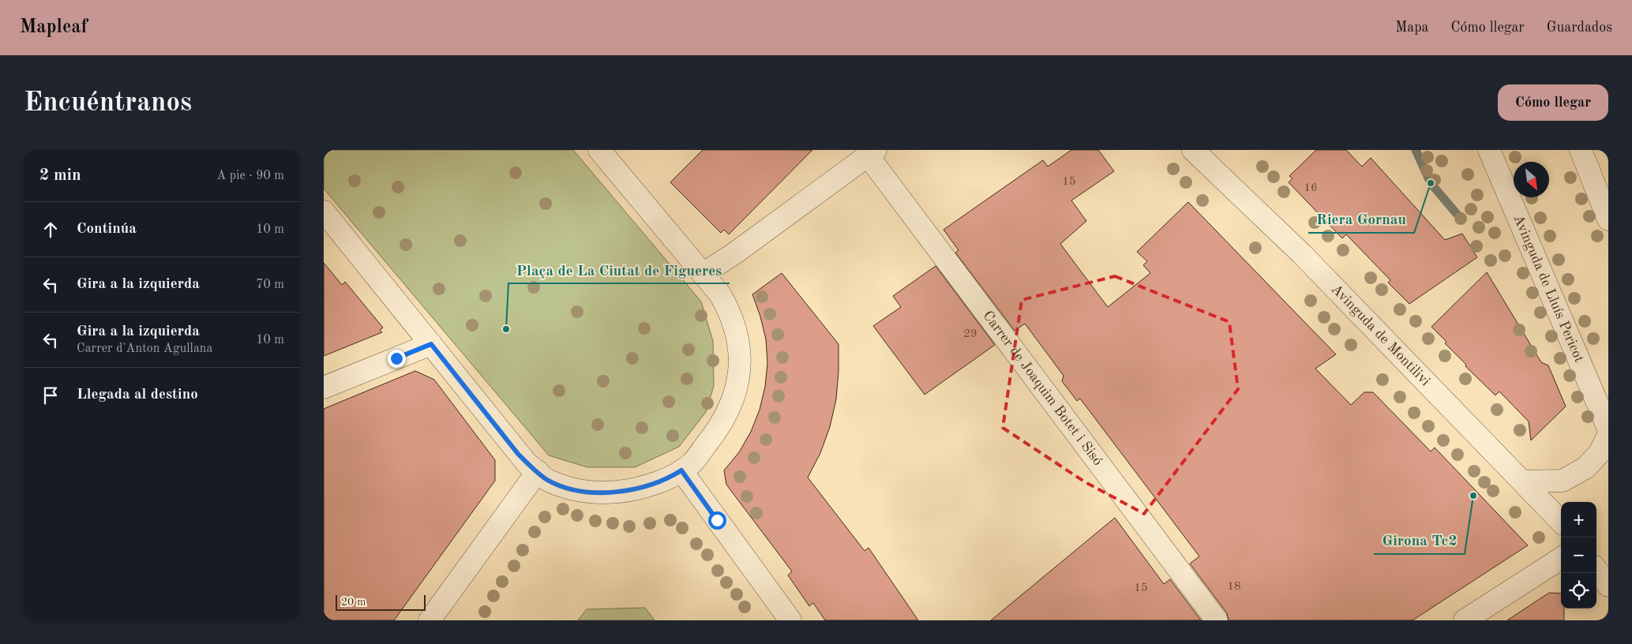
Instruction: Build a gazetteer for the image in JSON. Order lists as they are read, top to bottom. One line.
{"streets":{"street":["Avinguda de Lluís Pericot","Avinguda de Montilivi","Carrer de Joaquim Botet i Sisó"]},"places":["Riera Gornau","Plaça de La Ciutat de Figueres","Girona Tc2"],"house_numbers":["15","16","29","18","15"],"scale_bar":"20 m","north":"bottom right","page":{"header":"Mapleaf","nav":["Mapa","Cómo llegar","Guardados"],"buttons":"Cómo llegar","title":"Encuéntranos","heading":["2 min","A pie · 90 m"],"list":[["Continúa","10 m"],["Gira a la izquierda","70 m"],["Gira a la izquierda","Carrer d'Anton Agullana","10 m"],"Llegada al destino"],"map_buttons":["+","−"],"scale":"20 m"}}
